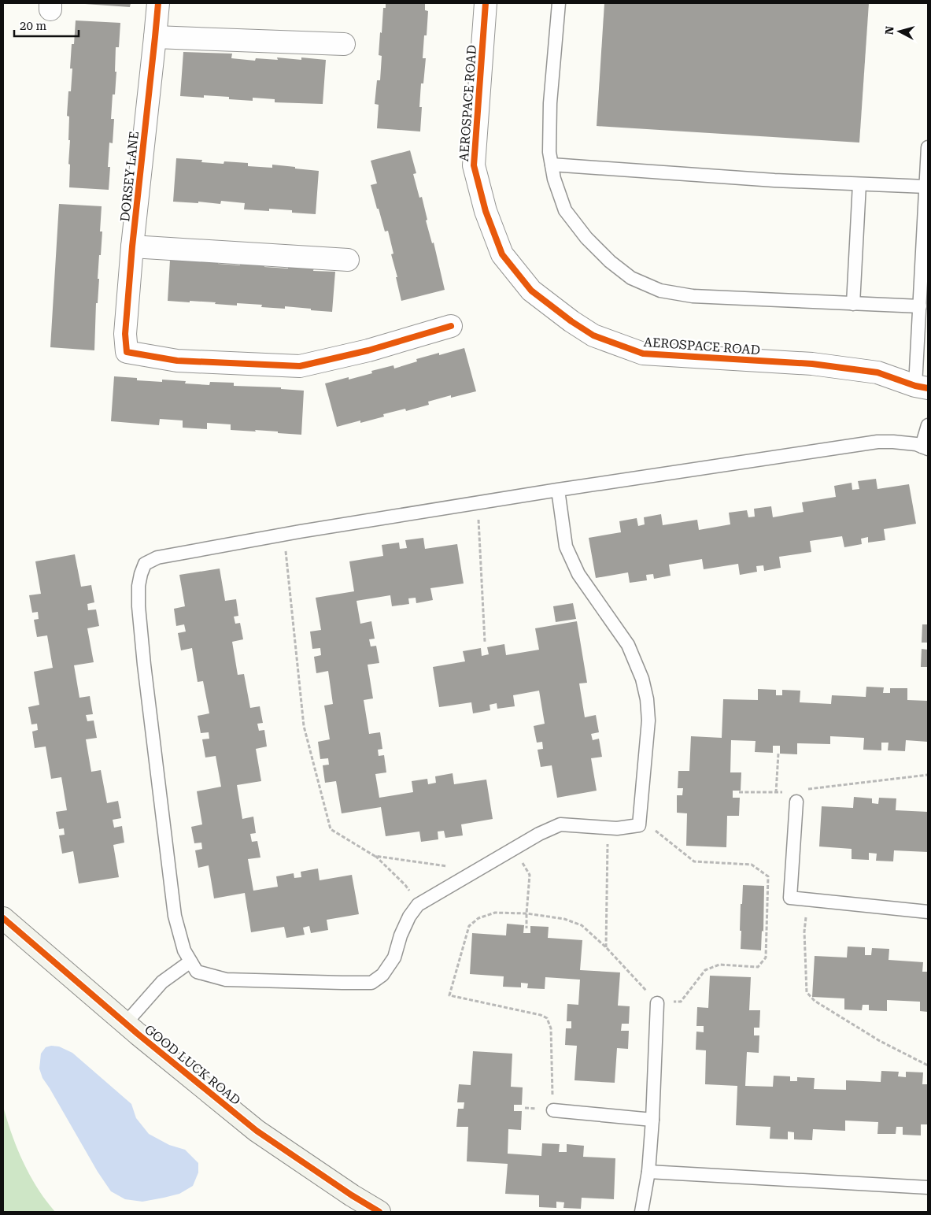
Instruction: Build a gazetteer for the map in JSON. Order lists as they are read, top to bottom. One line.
{"streets":{"main road":["GOOD LUCK ROAD"],"street":["AEROSPACE ROAD","DORSEY LANE"]},"scale_bar":"20 m","north":"left"}
